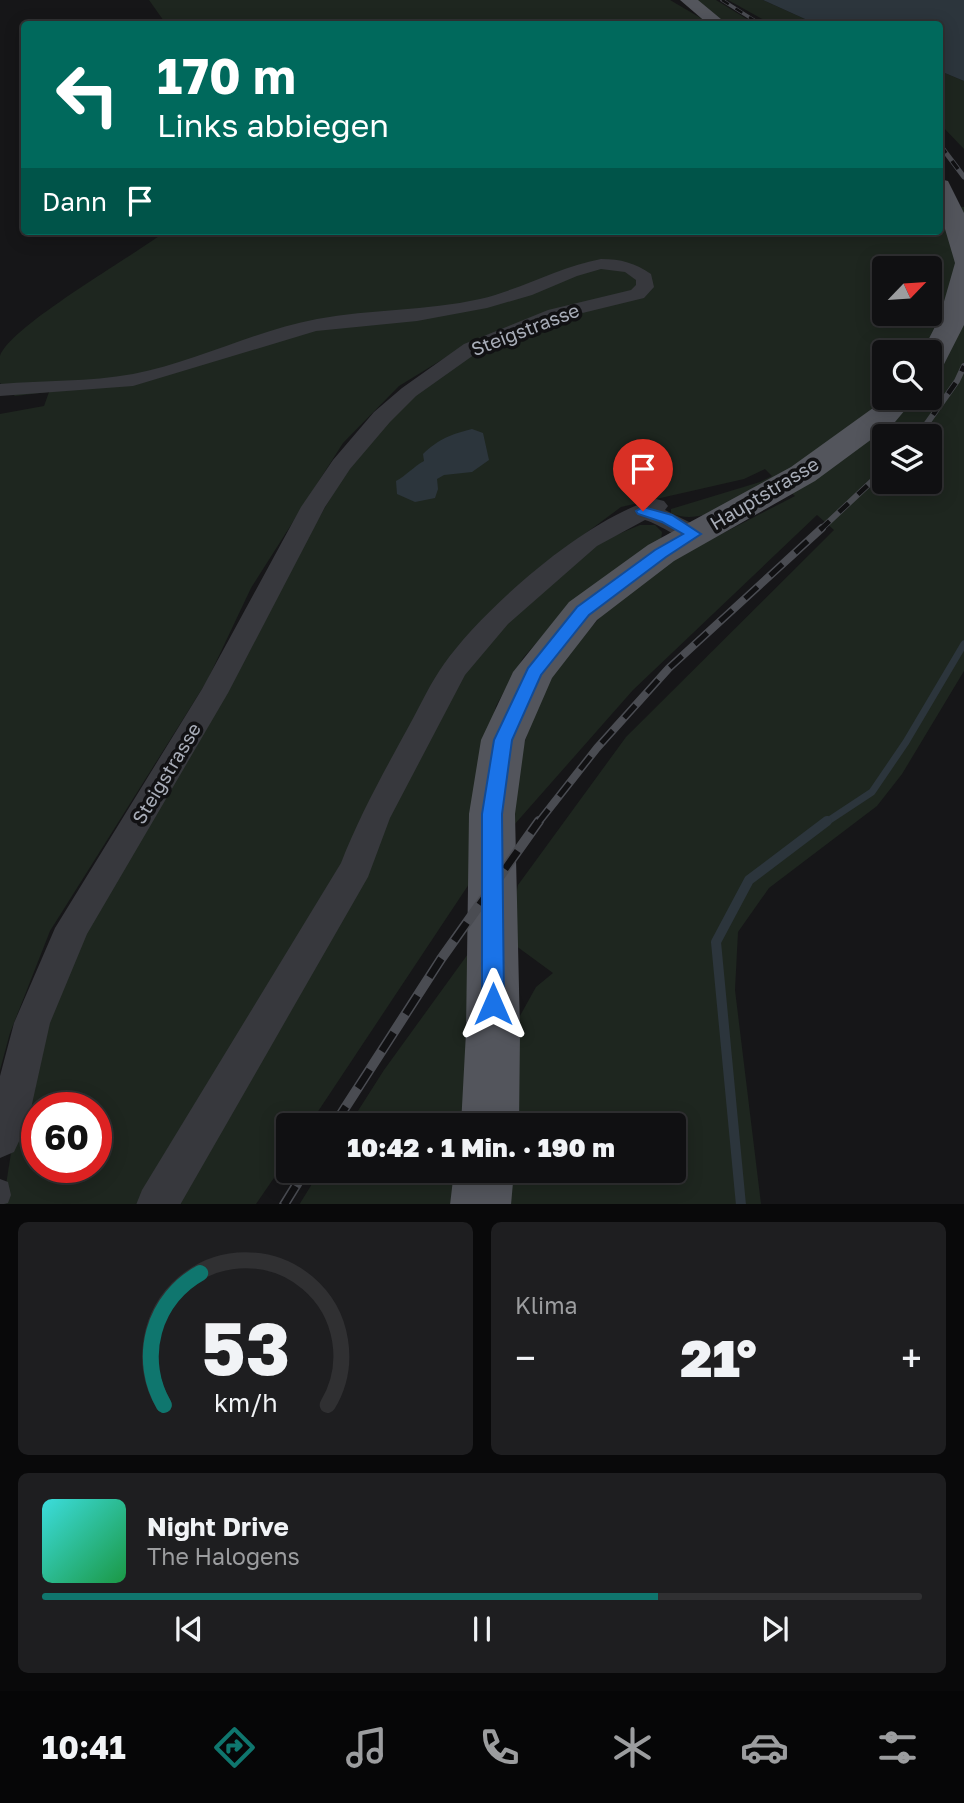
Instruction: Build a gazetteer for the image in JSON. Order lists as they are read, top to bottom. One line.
{"streets":{"main road":["Hauptstrasse"],"street":["Steigstrasse"]},"north":"top right","page":{"turn":["170 m","Links abbiegen"],"then":"Dann","limit":"60","trip":"10:42 · 1 Min. · 190 m","tile":"Klima","heat":["−","21°","+"],"song":["Night Drive","The Halogens"],"tabs":"10:41","gauge":["53","km/h"]}}
